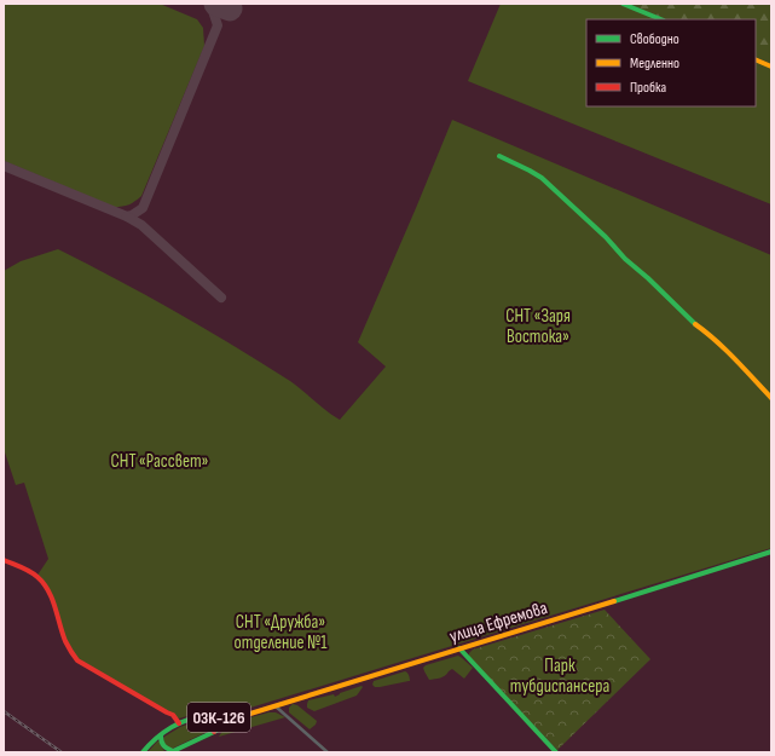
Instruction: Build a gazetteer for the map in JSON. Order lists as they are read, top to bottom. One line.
{"streets":{"street":["улица Ефремова","03К-126"]},"crossings":[["улица Ефремова","03К-126"]],"parks":["СНТ «Заря Востока»","СНТ «Рассвет»","СНТ «Дружба» отделение №1","Парк тубдиспансера"],"legend":["Свободно","Медленно","Пробка"]}
